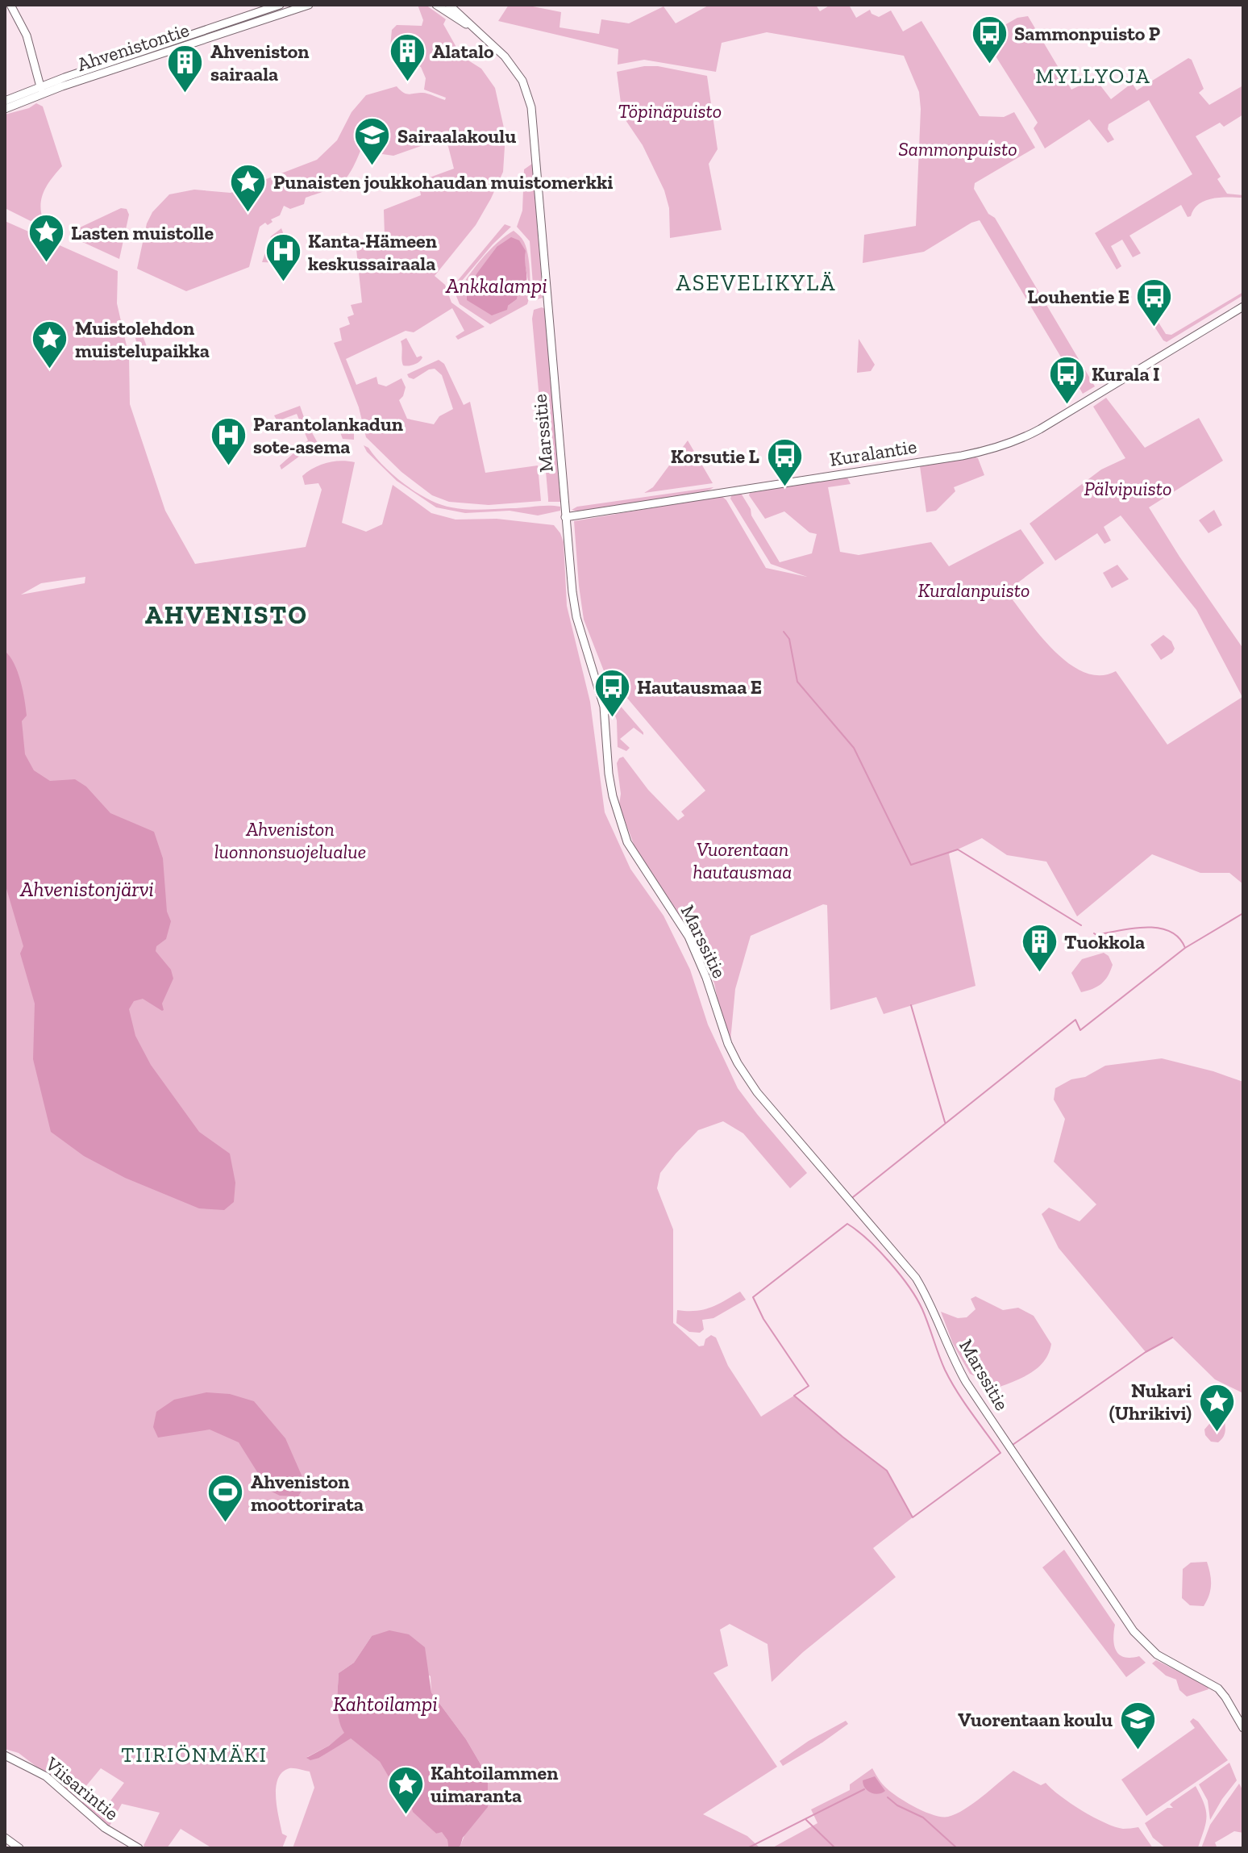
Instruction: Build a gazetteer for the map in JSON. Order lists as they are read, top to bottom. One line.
{"streets":{"main road":["Ahvenistontie","Marssitie","Kuralantie","Viisarintie"]},"crossings":[["Marssitie","Kuralantie"]],"districts":["MYLLYOJA","ASEVELIKYLÄ","AHVENISTO","TIIRIÖNMÄKI"],"water":["Ankkalampi","Ahvenistonjärvi","Kahtoilampi"],"parks":["Töpinäpuisto","Sammonpuisto","Pälvipuisto","Kuralanpuisto","Ahveniston luonnonsuojelualue","Vuorentaan hautausmaa"],"places":{"bus stop":["Sammonpuisto P","Louhentie E","Kurala I","Korsutie L","Hautausmaa E"],"building":["Alatalo","Ahveniston sairaala","Tuokkola"],"school or university":["Sairaalakoulu","Vuorentaan koulu"],"place":["Punaisten joukkohaudan muistomerkki","Lasten muistolle","Muistolehdon muistelupaikka","Nukari (Uhrikivi)","Kahtoilammen uimaranta"],"hospital":["Kanta-Hämeen keskussairaala","Parantolankadun sote-asema"],"sports":["Ahveniston moottorirata"]}}
